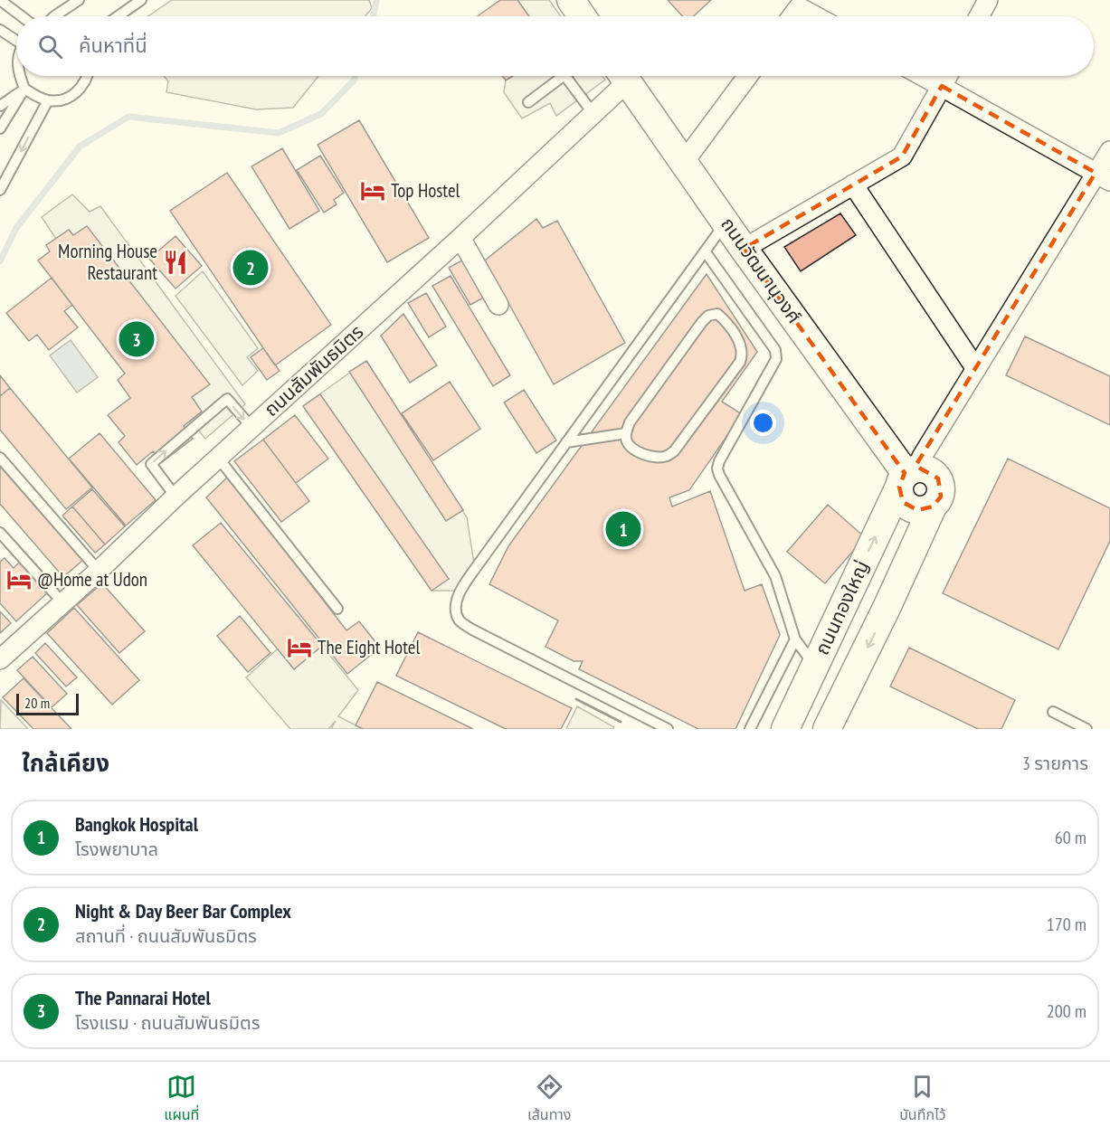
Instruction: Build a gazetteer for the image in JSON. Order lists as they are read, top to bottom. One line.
{"streets":{"street":["ถนนวัฒนานุวงศ์","ถนนสัมพันธมิตร","ถนนทองใหญ่"]},"crossings":[["ถนนวัฒนานุวงศ์","ถนนทองใหญ่"]],"places":{"hotel":["Top Hostel","@Home at Udon","The Eight Hotel"],"restaurant":["Morning House Restaurant"]},"scale_bar":"20 m","page":{"search":"ค้นหาที่นี่","pins":["2","3","1"],"scale":"20 m","heading":["ใกล้เคียง","3 รายการ"],"list":[{"mark":"1","name":"Bangkok Hospital","note":"โรงพยาบาล","value":"60 m"},{"mark":"2","name":"Night & Day Beer Bar Complex","note":"สถานที่ · ถนนสัมพันธมิตร","value":"170 m"},{"mark":"3","name":"The Pannarai Hotel","note":"โรงแรม · ถนนสัมพันธมิตร","value":"200 m"}],"nav":["แผนที่","เส้นทาง","บันทึกไว้"]}}
